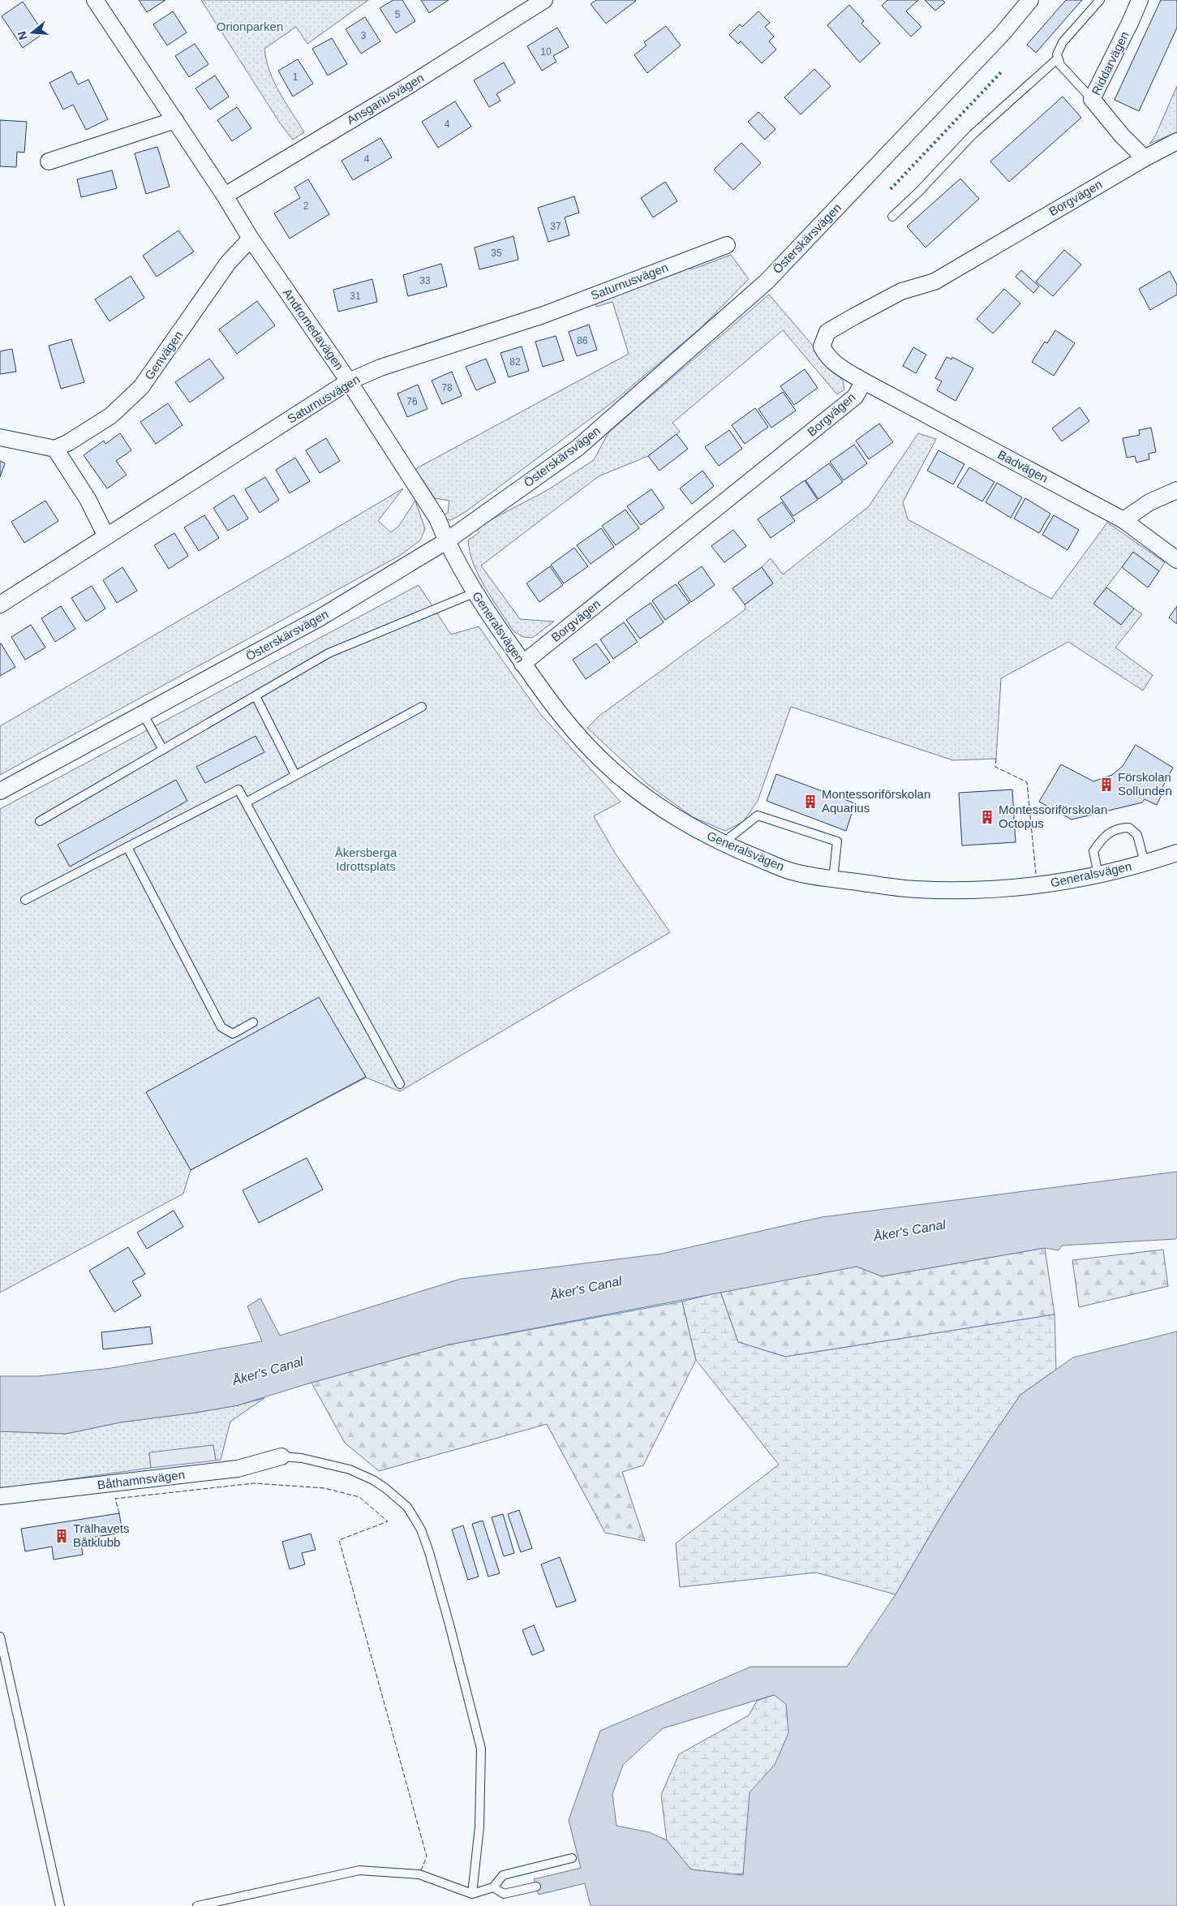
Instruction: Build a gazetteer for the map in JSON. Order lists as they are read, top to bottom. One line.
{"streets":{"street":["Riddarvägen","Ansgariusvägen","Borgvägen","Österskärsvägen","Saturnusvägen","Andromedavägen","Genvägen","Badvägen","Generalsvägen","Båthamnsvägen"]},"crossings":[["Riddarvägen","Borgvägen"],["Ansgariusvägen","Andromedavägen"],["Borgvägen","Badvägen"],["Borgvägen","Generalsvägen"],["Österskärsvägen","Andromedavägen"],["Österskärsvägen","Generalsvägen"],["Saturnusvägen","Andromedavägen"],["Andromedavägen","Genvägen"],["Andromedavägen","Generalsvägen"]],"water":["Åker's Canal"],"parks":["Orionparken","Åkersberga Idrottsplats"],"places":{"building":["Förskolan Sollunden","Montessoriförskolan Aquarius","Montessoriförskolan Octopus","Trälhavets Båtklubb"]},"house_numbers":["5","3","10","1","4","4","2","37","35","33","31","86","82","78","76"],"north":"left"}
